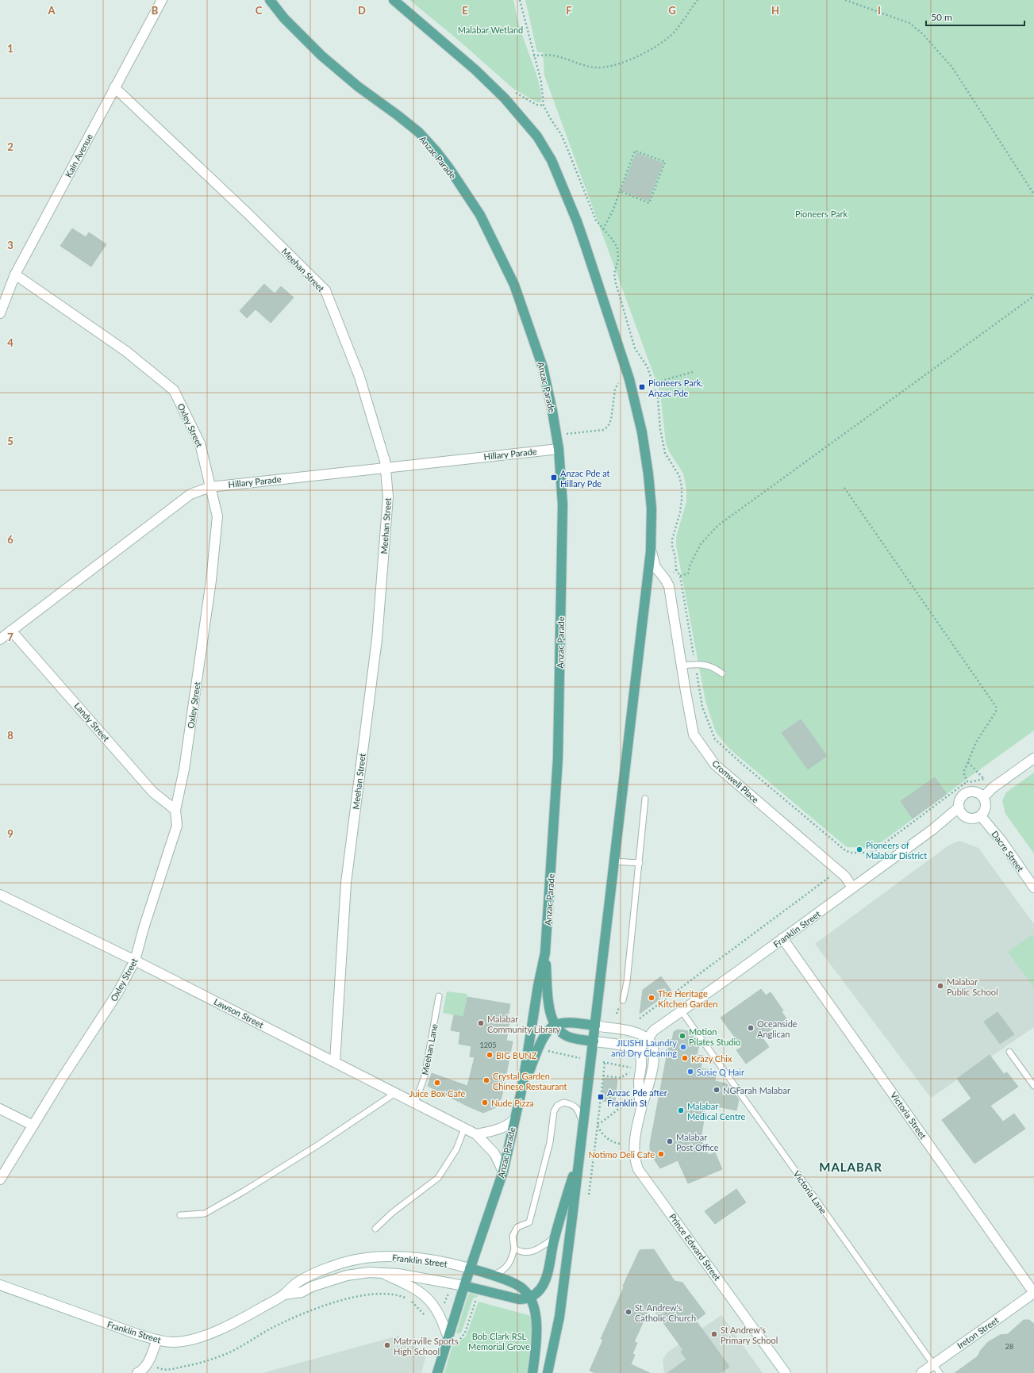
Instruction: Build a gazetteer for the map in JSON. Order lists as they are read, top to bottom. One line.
{"streets":{"main road":["Anzac Parade"],"street":["Kain Avenue","Meehan Street","Oxley Street","Hillary Parade","Landy Street","Cromwell Place","Dacre Street","Franklin Street","Lawson Street","Victoria Street","Prince Edward Street","Ireton Street"],"lane":["Meehan Lane","Victoria Lane"]},"crossings":[["Kain Avenue","Meehan Street"],["Kain Avenue","Oxley Street"],["Anzac Parade","Hillary Parade"],["Anzac Parade","Franklin Street"],["Anzac Parade","Lawson Street"],["Meehan Street","Hillary Parade"],["Meehan Street","Lawson Street"],["Oxley Street","Hillary Parade"],["Oxley Street","Landy Street"],["Oxley Street","Lawson Street"],["Hillary Parade","Landy Street"],["Cromwell Place","Franklin Street"],["Dacre Street","Franklin Street"],["Franklin Street","Victoria Street"],["Franklin Street","Victoria Lane"],["Franklin Street","Prince Edward Street"],["Lawson Street","Meehan Lane"],["Victoria Street","Ireton Street"],["Victoria Lane","Ireton Street"]],"districts":["MALABAR"],"parks":["Malabar Wetland","Pioneers Park","Bob Clark RSL Memorial Grove"],"places":{"transit":["Pioneers Park, Anzac Pde","Anzac Pde at Hillary Pde","Anzac Pde after Franklin St"],"other":["Pioneers of Malabar District","Malabar Public School","The Heritage Kitchen Garden","Malabar Community Library","Oceanside Anglican","Motion Pilates Studio","JILISHI Laundry and Dry Cleaning","BIG BUNZ","Krazy Chix","Susie Q Hair","Crystal Garden Chinese Restaurant","Juice Box Cafe","NGFarah Malabar","Nude Pizza","Malabar Medical Centre","Malabar Post Office","Notimo Deli Cafe","St. Andrew's Catholic Church","St Andrew's Primary School","Matraville Sports High School"]},"house_numbers":["1205","28"],"scale_bar":"50 m","grid":{"columns":["A","B","C","D","E","F","G","H","I"],"rows":["1","2","3","4","5","6","7","8","9"]}}
